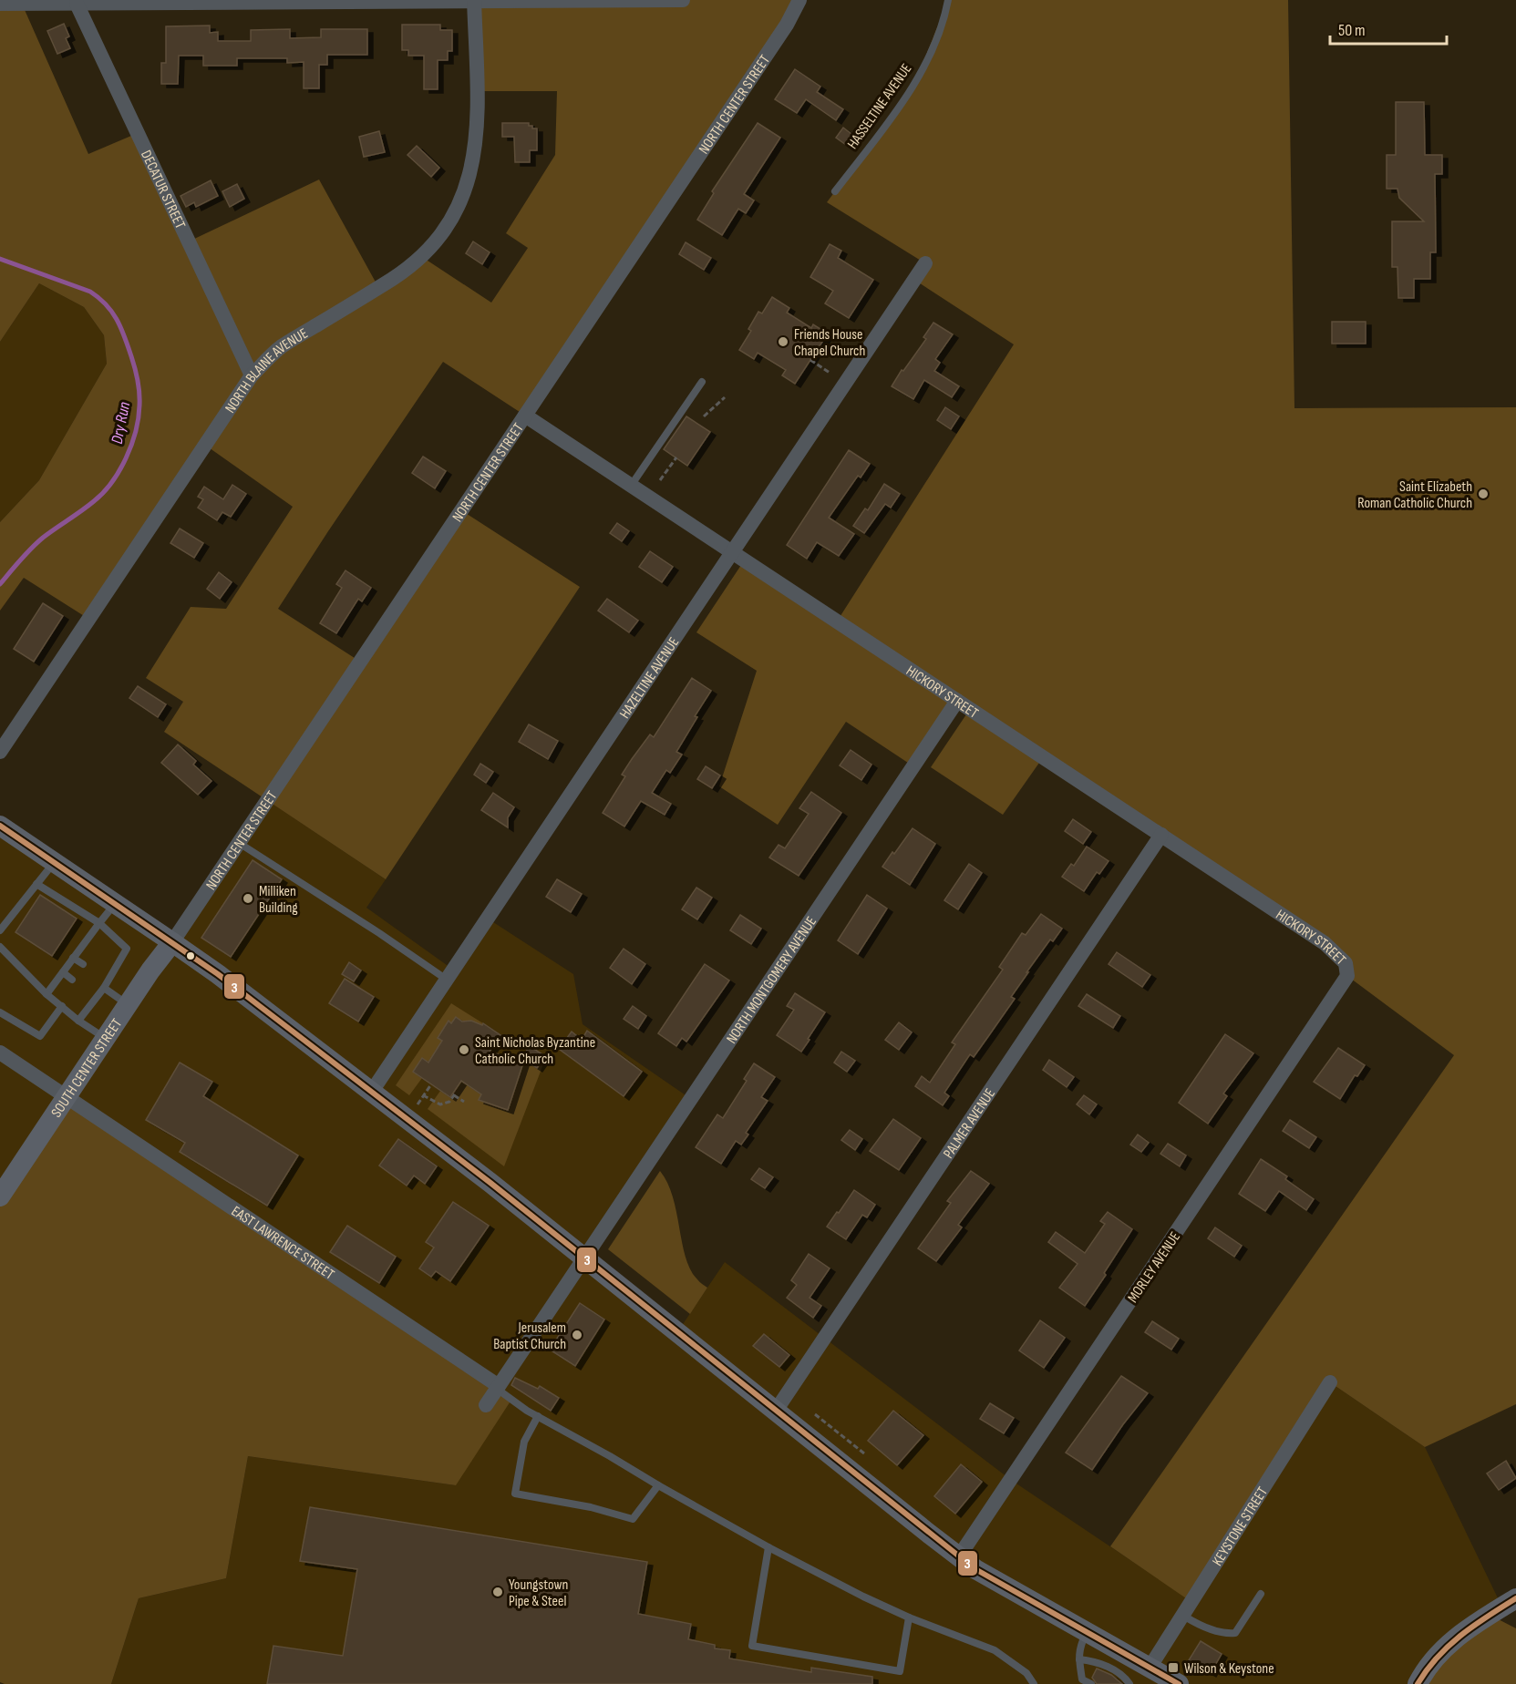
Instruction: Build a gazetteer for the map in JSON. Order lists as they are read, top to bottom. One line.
{"streets":{"main road":["SOUTH CENTER STREET"],"street":["NORTH CENTER STREET","DECATUR STREET","NORTH BLAINE AVENUE","HAZELTINE AVENUE","HICKORY STREET","NORTH MONTGOMERY AVENUE","PALMER AVENUE","EAST LAWRENCE STREET","MORLEY AVENUE","KEYSTONE STREET"],"lane":["HASSELTINE AVENUE"]},"crossings":[["NORTH CENTER STREET","HICKORY STREET"],["NORTH CENTER STREET","SOUTH CENTER STREET"],["DECATUR STREET","NORTH BLAINE AVENUE"],["HAZELTINE AVENUE","HICKORY STREET"],["HICKORY STREET","NORTH MONTGOMERY AVENUE"],["HICKORY STREET","PALMER AVENUE"],["HICKORY STREET","MORLEY AVENUE"],["NORTH MONTGOMERY AVENUE","EAST LAWRENCE STREET"],["SOUTH CENTER STREET","EAST LAWRENCE STREET"]],"water":["Dry Run"],"places":{"other":["Friends House Chapel Church","Saint Elizabeth Roman Catholic Church","Milliken Building","Saint Nicholas Byzantine Catholic Church","Jerusalem Baptist Church","Youngstown Pipe & Steel"],"transit":["Wilson & Keystone"]},"lines":["transit line 3"],"scale_bar":"50 m"}
